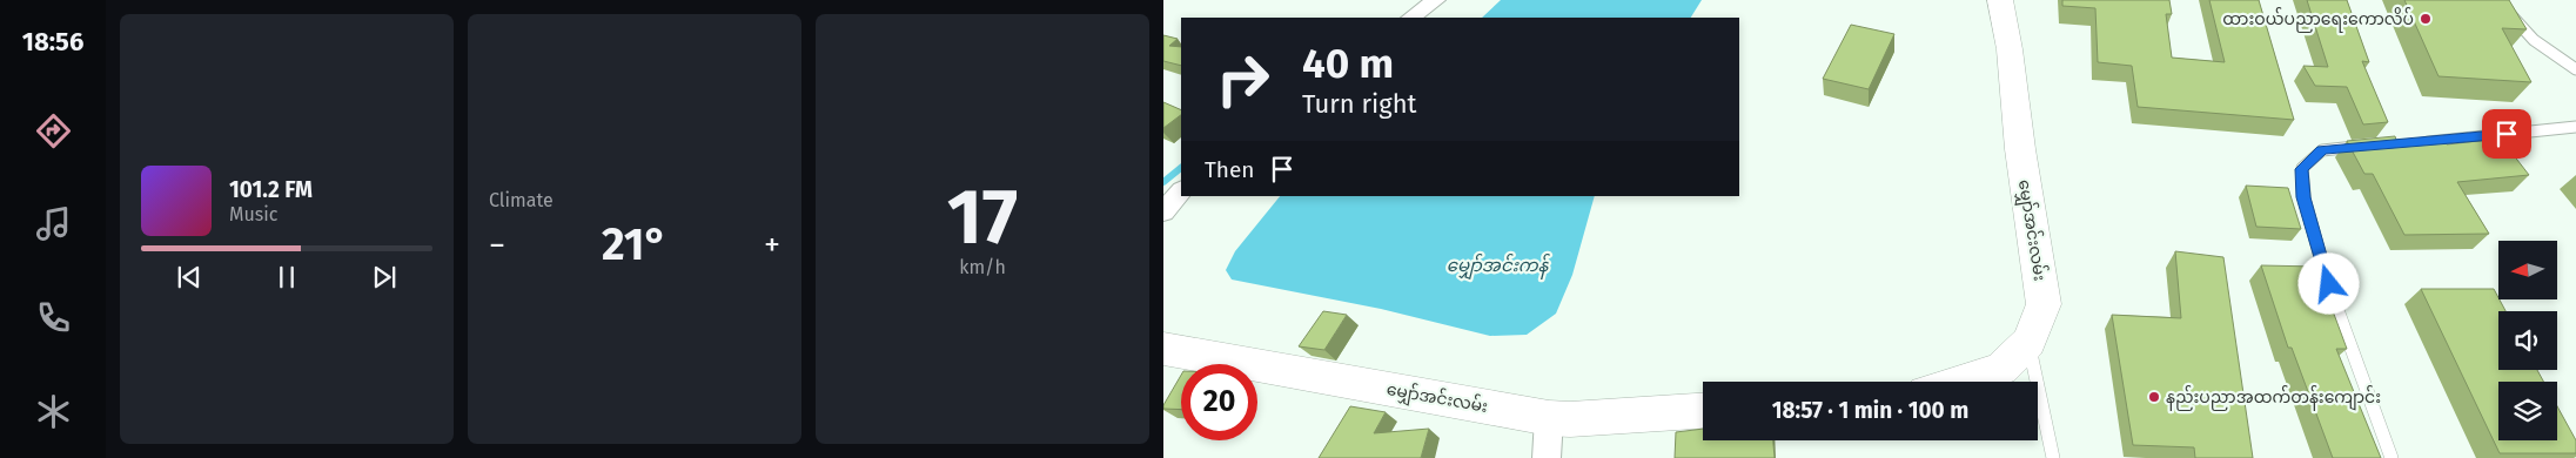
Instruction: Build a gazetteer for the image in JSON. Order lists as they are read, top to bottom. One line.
{"streets":{"street":["မျှော်အင်းလမ်း"]},"water":["မျှော်အင်းကန်"],"places":["ထားဝယ်ပညာရေးကောလိပ်","နည်းပညာအထက်တန်းကျောင်း"],"north":"left","page":{"tabs":"18:56","tile":["Climate",["17","km/h"]],"turn":["40 m","Turn right"],"then":"Then","song":["101.2 FM","Music"],"heat":["−","21°","+"],"limit":"20","trip":"18:57 · 1 min · 100 m"}}
